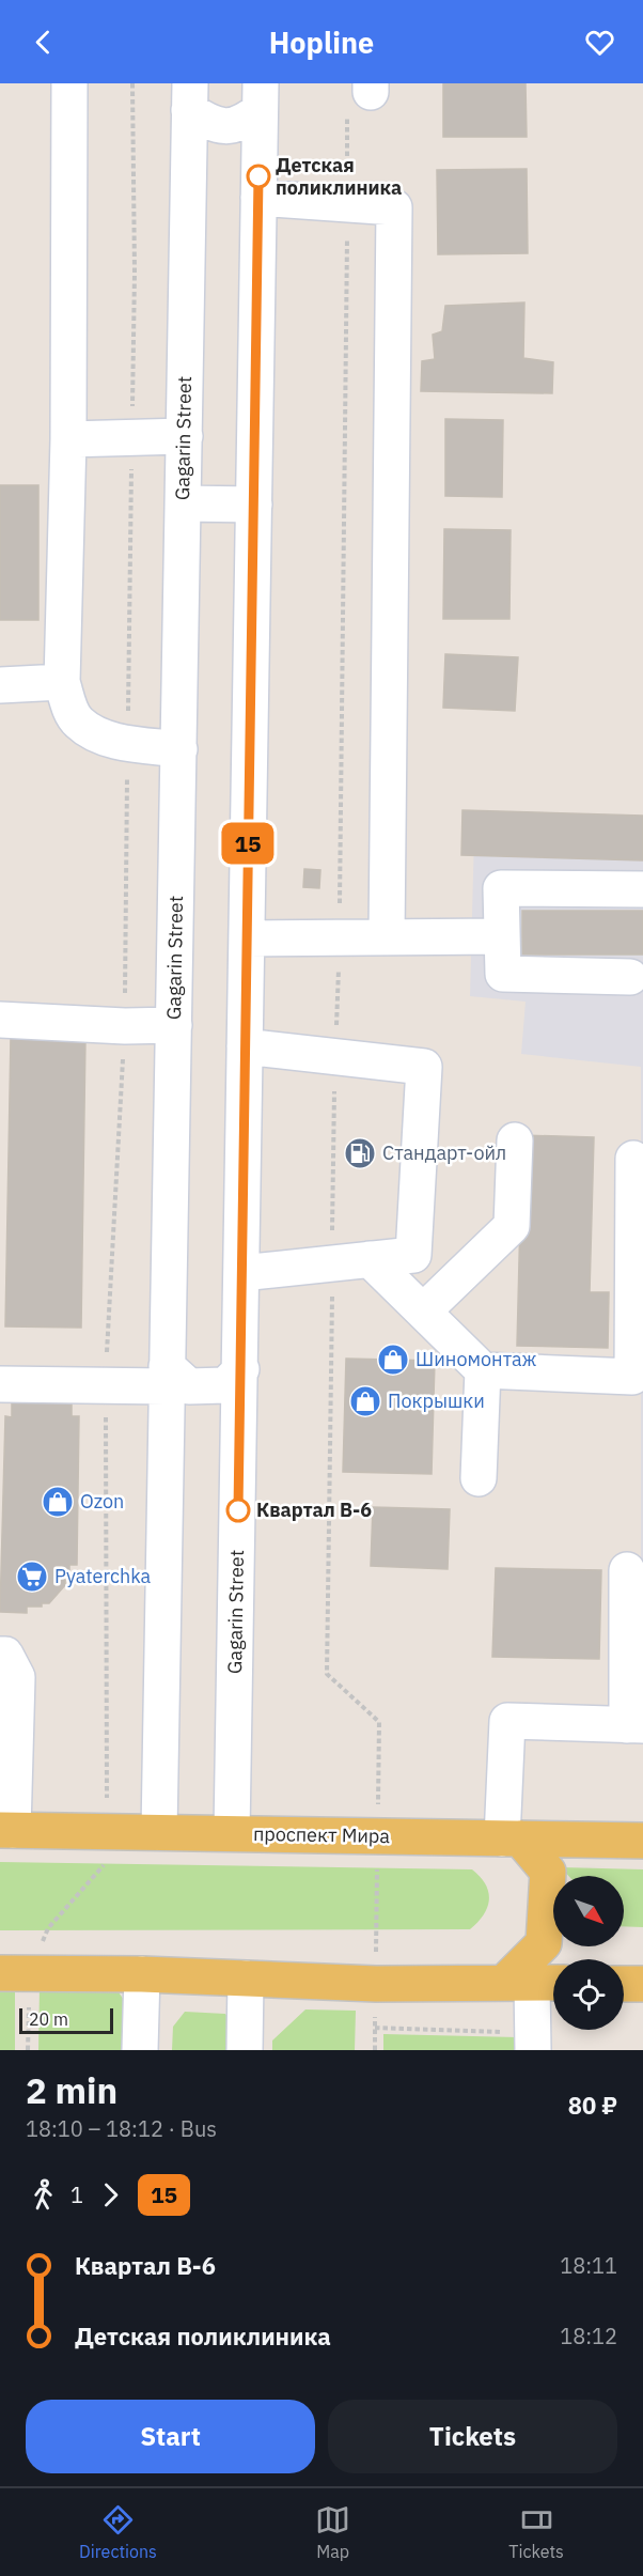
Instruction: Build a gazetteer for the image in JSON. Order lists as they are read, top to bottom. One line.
{"streets":{"main road":["проспект Мира"],"street":["Gagarin Street"]},"crossings":[["Gagarin Street","проспект Мира"]],"places":{"other":["Детская поликлиника","Квартал В-6"],"fuel station":["Стандарт-ойл"],"shop":["Шиномонтаж","Покрышки","Ozon"],"supermarket":["Pyaterchka"]},"lines":["bus line 15"],"scale_bar":"20 m","north":"bottom right","page":{"header":"Hopline","on_map":"15","scale":"20 m","heading":["2 min","18:10 – 18:12 · Bus","80 ₽"],"legs":["1","15"],"list":[{"name":"Квартал В-6","value":"18:11"},{"name":"Детская поликлиника","value":"18:12"}],"buttons":["Start","Tickets"],"tabs":["Directions","Map","Tickets"]}}
